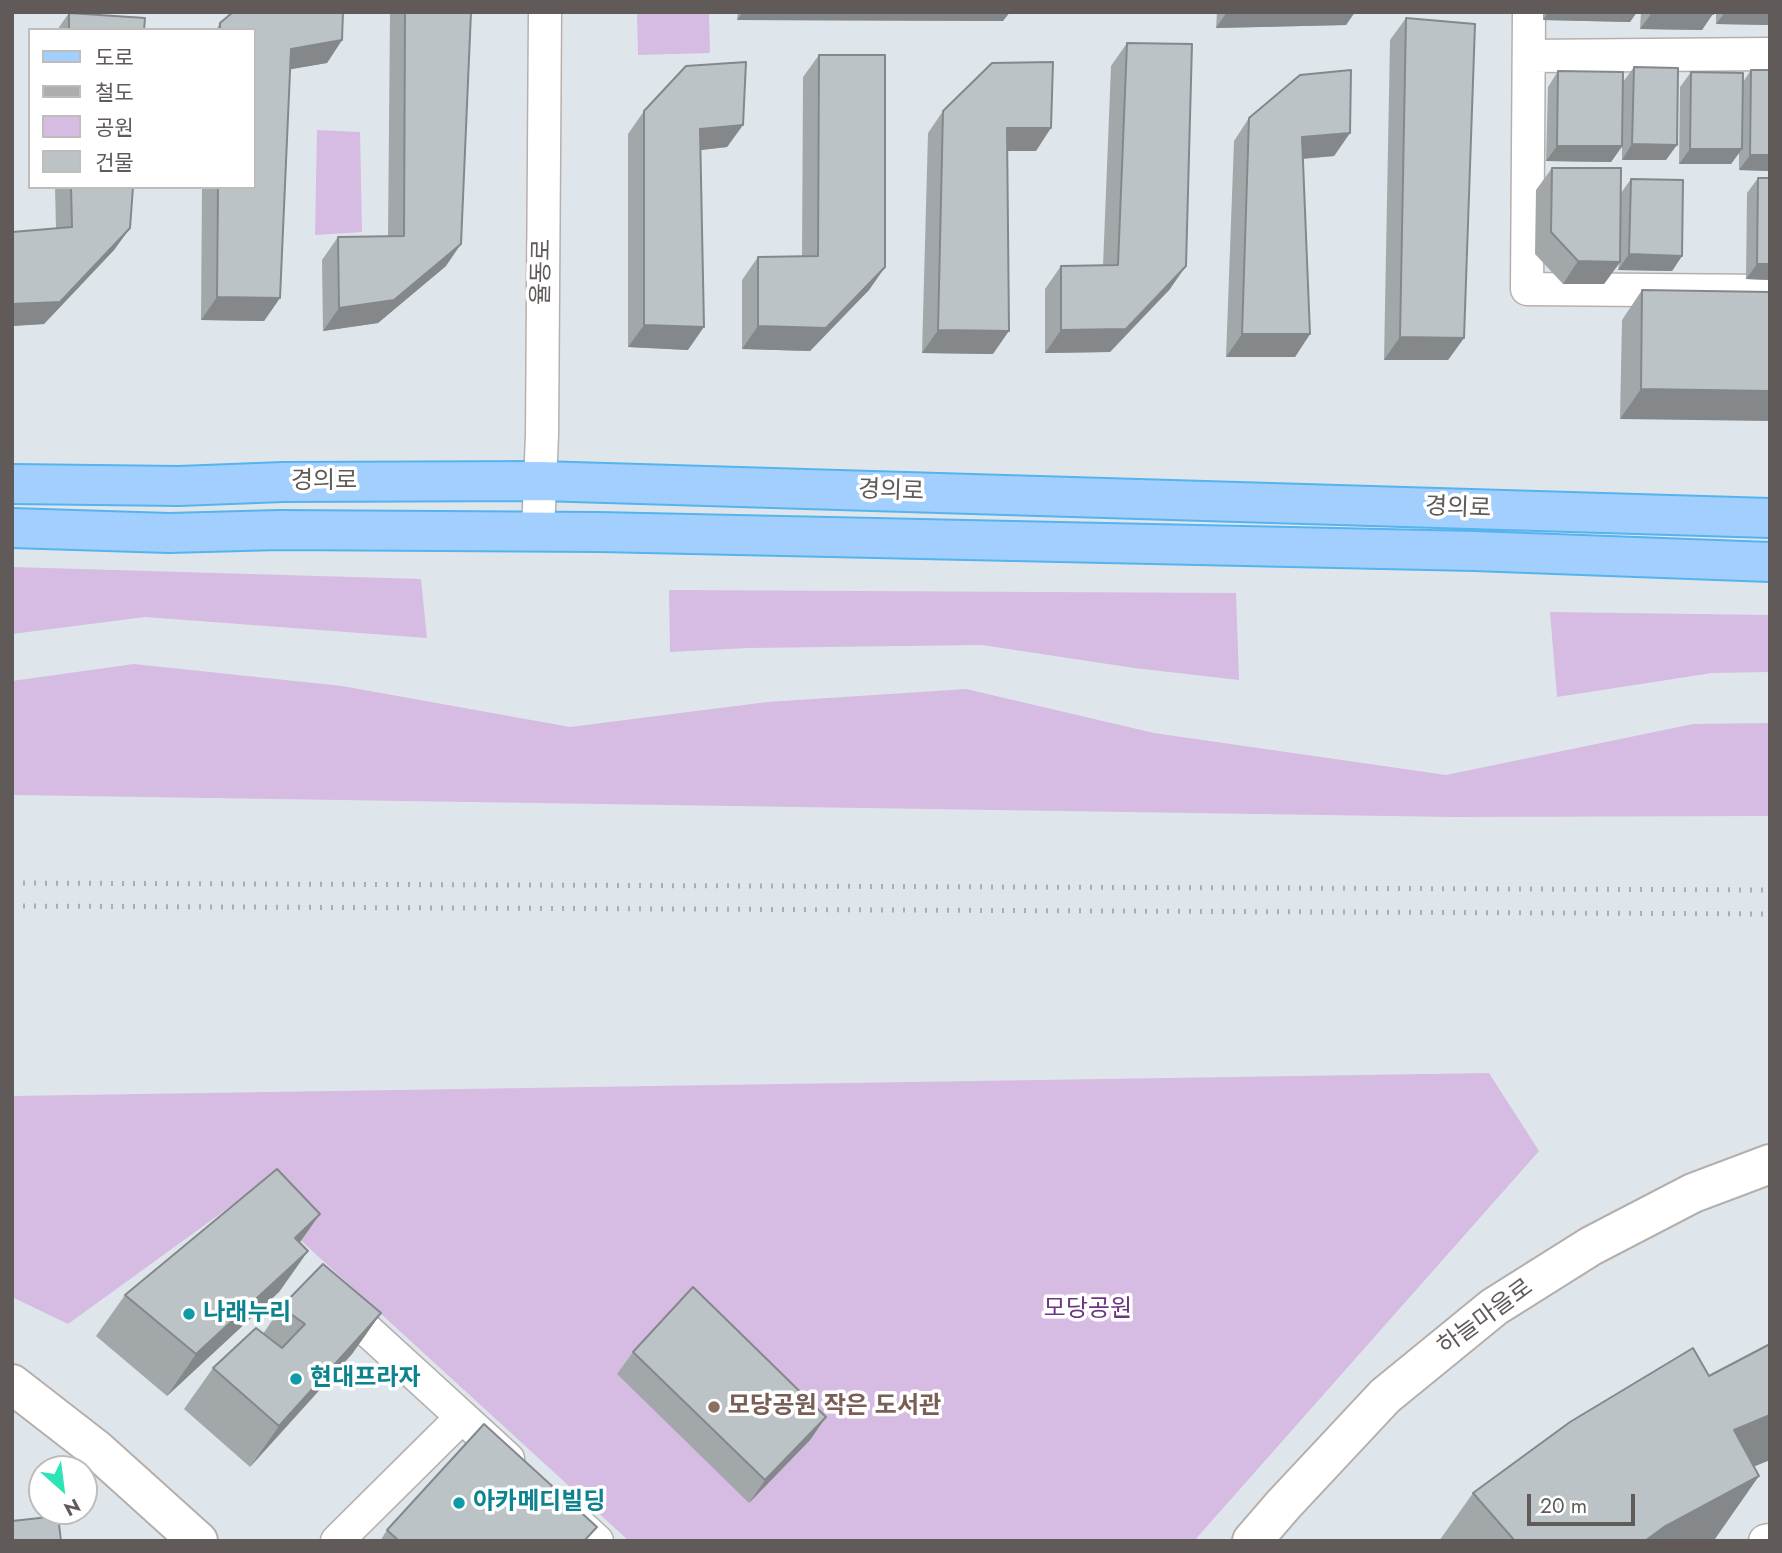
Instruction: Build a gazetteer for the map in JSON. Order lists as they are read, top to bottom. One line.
{"streets":{"main road":["경의로","하늘마을로"],"street":["율동로"]},"crossings":[["율동로","경의로"]],"parks":["모당공원"],"places":["나래누리","현대프라자","모당공원 작은 도서관","아카메디빌딩"],"legend":["도로","철도","공원","건물"],"scale_bar":"20 m","north":"bottom right"}
